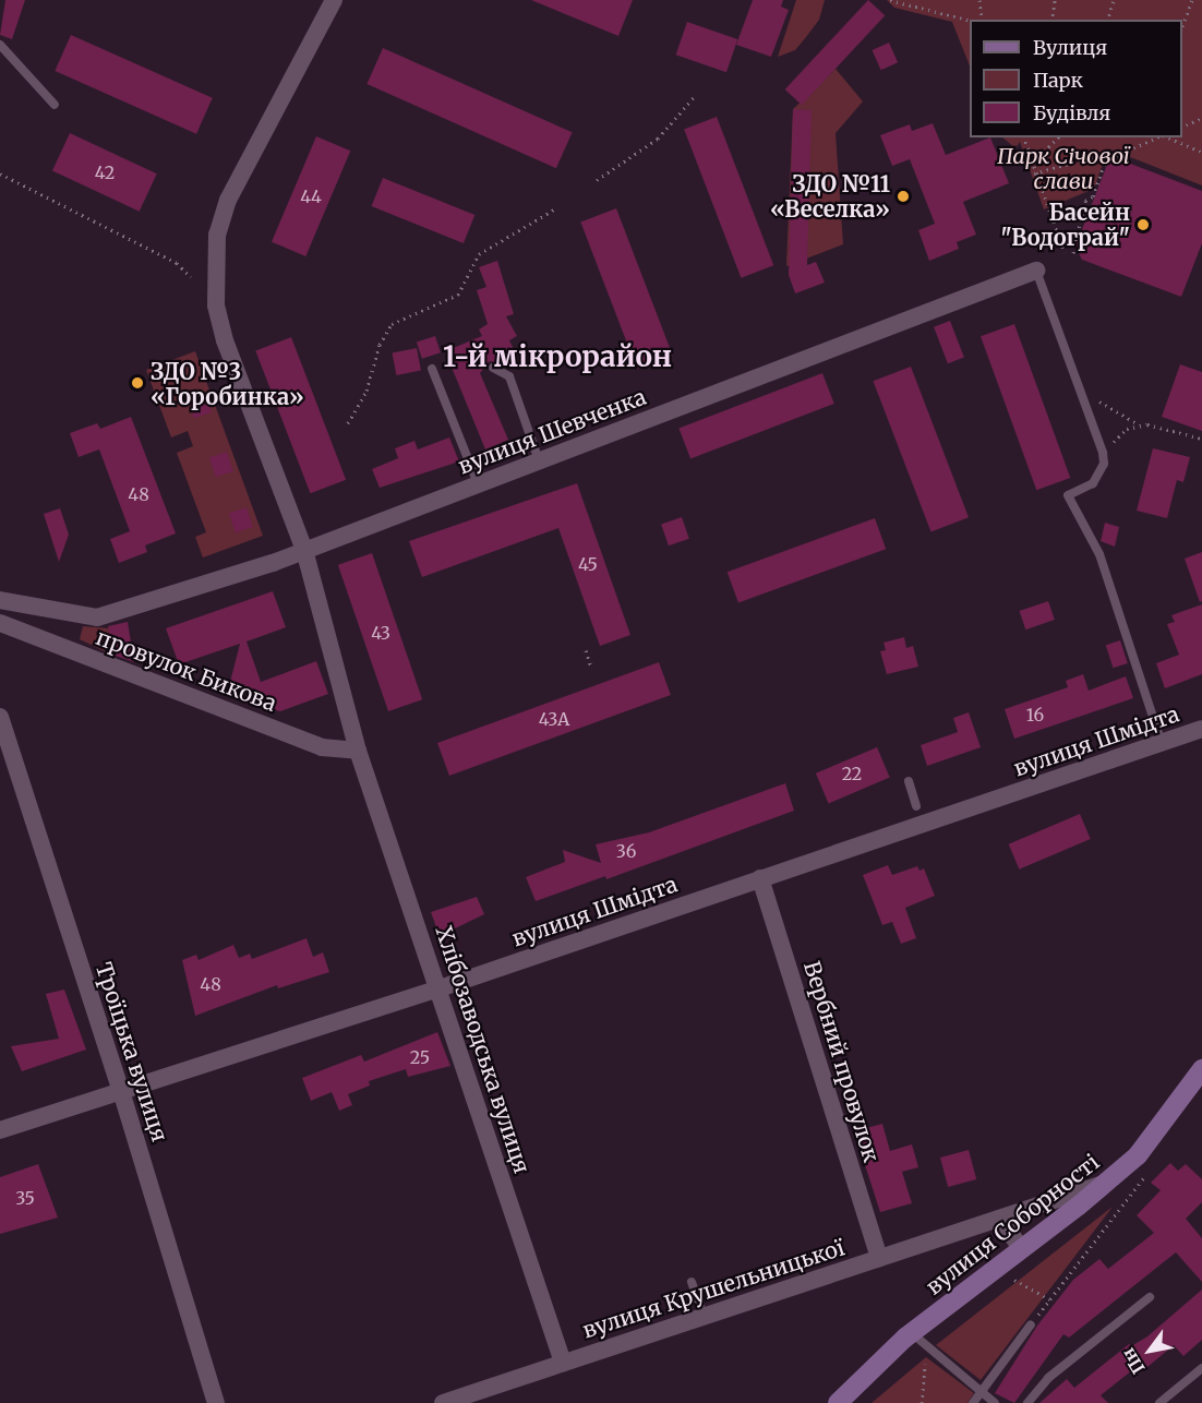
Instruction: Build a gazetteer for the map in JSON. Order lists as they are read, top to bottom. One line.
{"streets":{"main road":["вулиця Соборності"],"street":["вулиця Шевченка","провулок Бикова","вулиця Шмідта","Хлібозаводська вулиця","Троїцька вулиця","Вербний провулок","вулиця Крушельницької"]},"crossings":[["провулок Бикова","Хлібозаводська вулиця"],["вулиця Шмідта","Хлібозаводська вулиця"],["вулиця Шмідта","Троїцька вулиця"],["вулиця Шмідта","Вербний провулок"],["Хлібозаводська вулиця","вулиця Крушельницької"],["Вербний провулок","вулиця Крушельницької"],["вулиця Соборності","вулиця Крушельницької"]],"districts":["1-й мікрорайон"],"parks":["Парк Січової слави"],"places":["ЗДО №11 «Веселка»","Басейн \"Водограй\"","ЗДО №3 «Горобинка»"],"house_numbers":["42","44","48","45","43","16","43А","22","36","48","25","35"],"legend":["Вулиця","Парк","Будівля"],"north":"bottom left"}
